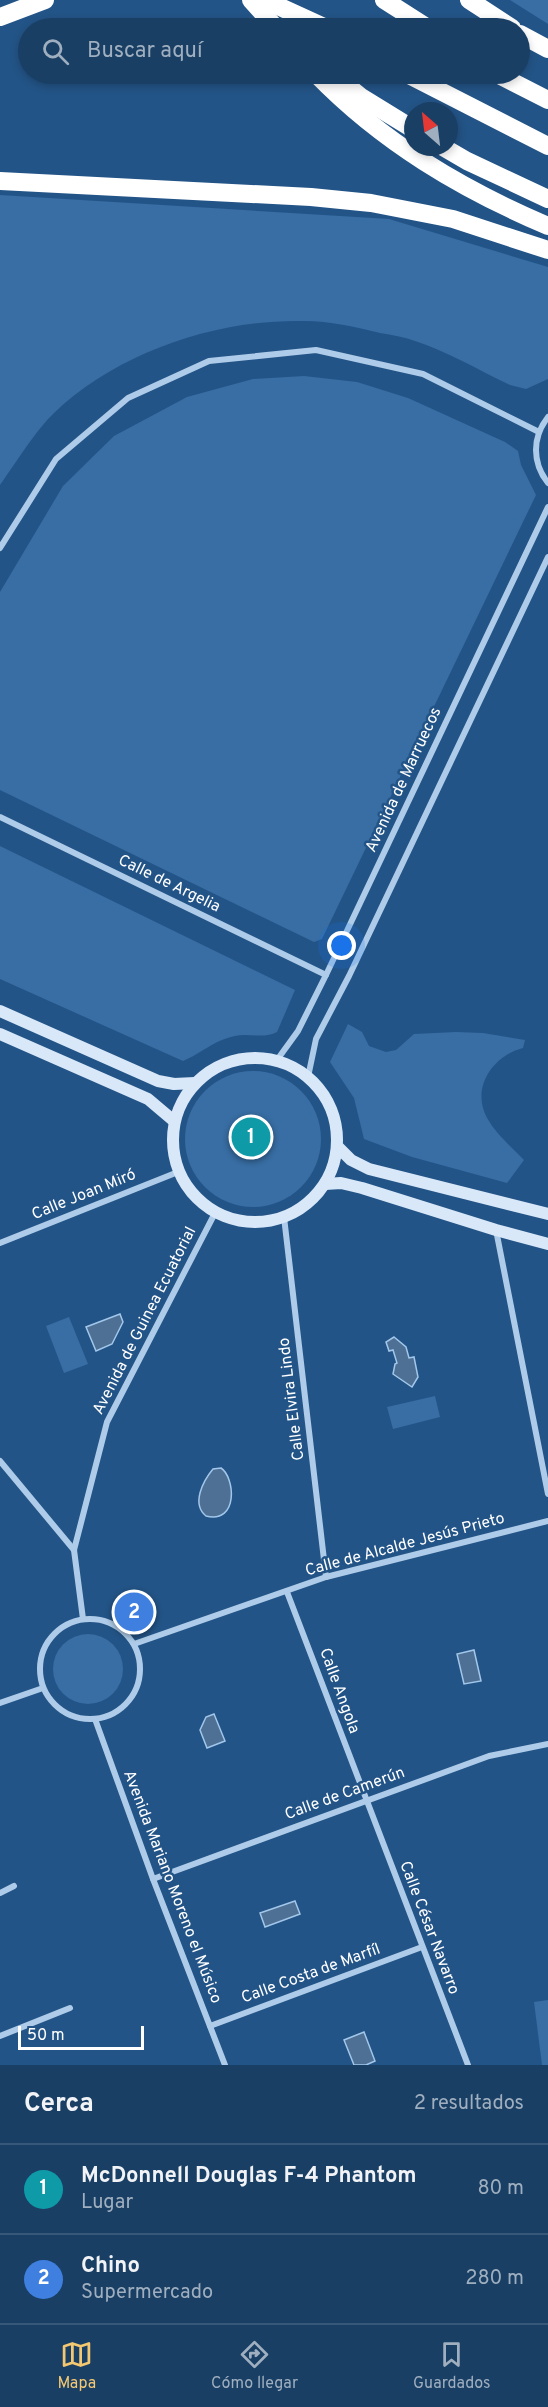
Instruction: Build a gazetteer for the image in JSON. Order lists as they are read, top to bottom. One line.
{"streets":{"street":["Avenida de Marruecos","Calle de Argelia","Calle Joan Miró","Avenida de Guinea Ecuatorial","Calle Elvira Lindo","Calle de Alcalde Jesús Prieto","Calle Angola","Calle de Camerún","Avenida Mariano Moreno el Músico","Calle César Navarro","Calle Costa de Marfíl"]},"crossings":[["Avenida de Marruecos","Calle de Argelia"],["Avenida de Marruecos","Calle Joan Miró"],["Avenida de Marruecos","Avenida de Guinea Ecuatorial"],["Avenida de Marruecos","Calle Elvira Lindo"],["Calle Joan Miró","Avenida de Guinea Ecuatorial"],["Calle Joan Miró","Calle Elvira Lindo"],["Avenida de Guinea Ecuatorial","Calle Elvira Lindo"],["Avenida de Guinea Ecuatorial","Calle de Alcalde Jesús Prieto"],["Avenida de Guinea Ecuatorial","Avenida Mariano Moreno el Músico"],["Calle Elvira Lindo","Calle de Alcalde Jesús Prieto"],["Calle de Alcalde Jesús Prieto","Calle Angola"],["Calle de Alcalde Jesús Prieto","Avenida Mariano Moreno el Músico"],["Calle Angola","Calle de Camerún"],["Calle Angola","Calle César Navarro"],["Calle de Camerún","Avenida Mariano Moreno el Músico"],["Calle de Camerún","Calle César Navarro"],["Avenida Mariano Moreno el Músico","Calle Costa de Marfíl"],["Calle César Navarro","Calle Costa de Marfíl"]],"scale_bar":"50 m","north":"top left","page":{"search":"Buscar aquí","pins":["1","2"],"scale":"50 m","heading":["Cerca","2 resultados"],"list":[{"mark":"1","name":"McDonnell Douglas F-4 Phantom","note":"Lugar","value":"80 m"},{"mark":"2","name":"Chino","note":"Supermercado","value":"280 m"}],"nav":["Mapa","Cómo llegar","Guardados"]}}
